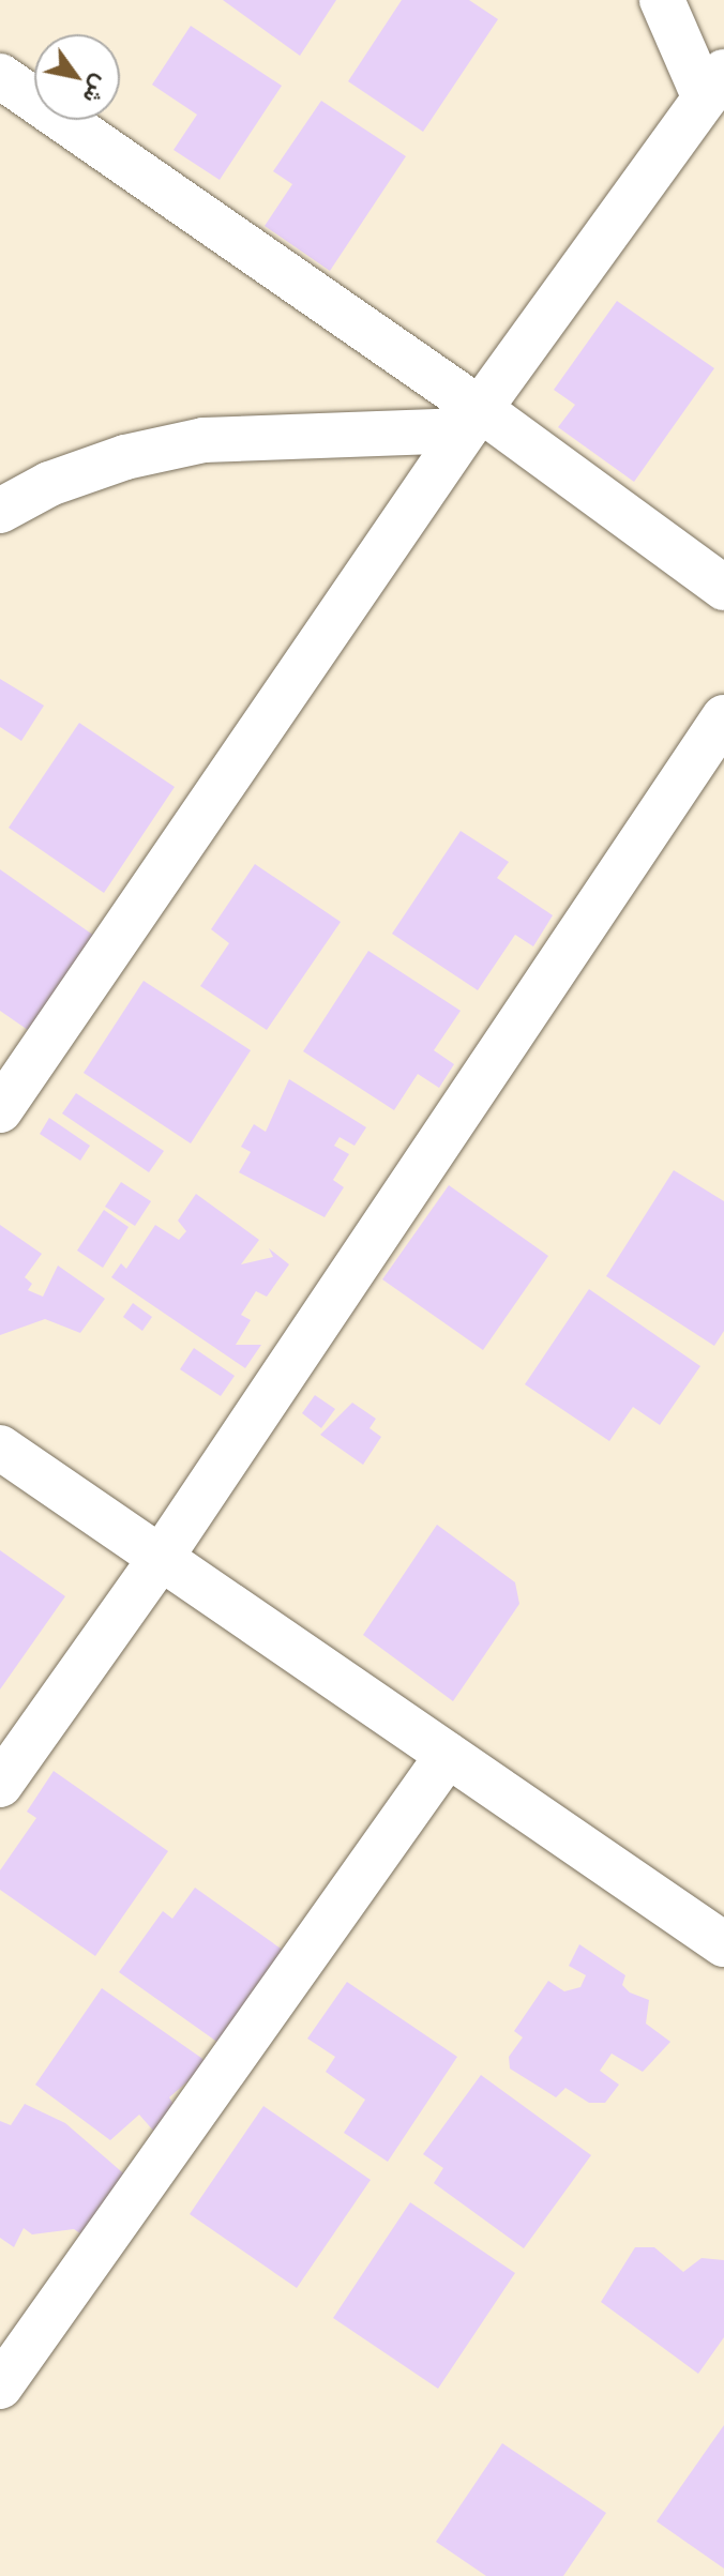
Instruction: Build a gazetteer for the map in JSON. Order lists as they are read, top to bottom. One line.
{"north":"bottom right"}
